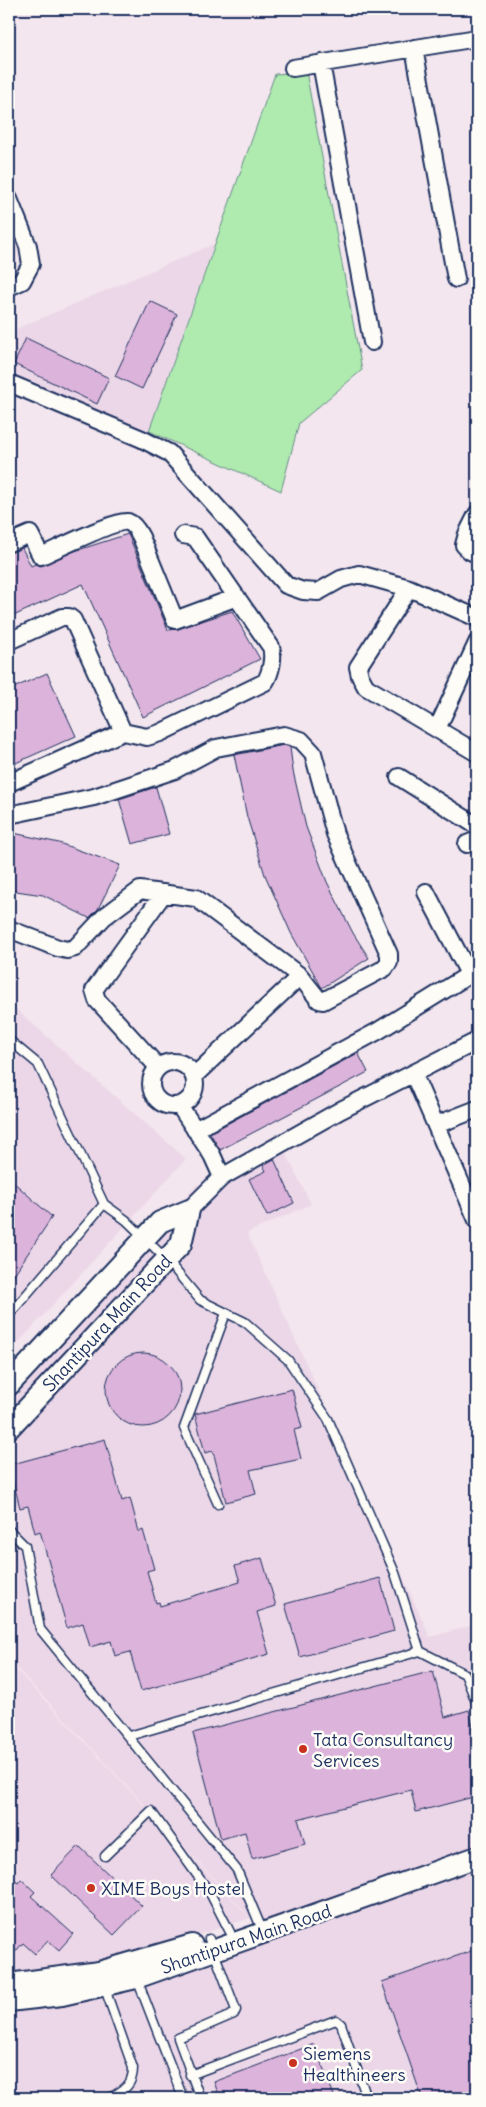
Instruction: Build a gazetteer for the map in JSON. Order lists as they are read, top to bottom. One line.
{"streets":{"street":["Shantipura Main Road"]},"places":["Tata Consultancy Services","XIME Boys Hostel","Siemens Healthineers"]}
